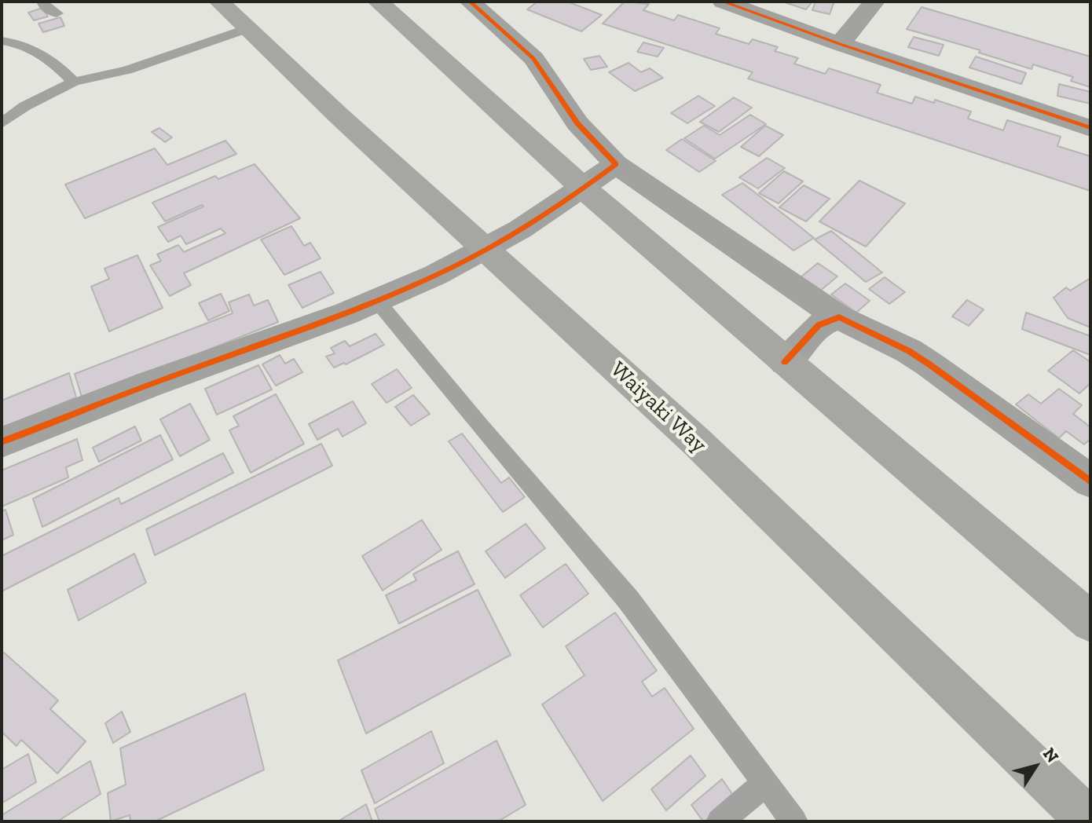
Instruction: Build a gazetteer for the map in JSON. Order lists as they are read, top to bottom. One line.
{"streets":{"highway":["Waiyaki Way"]},"north":"top right"}
